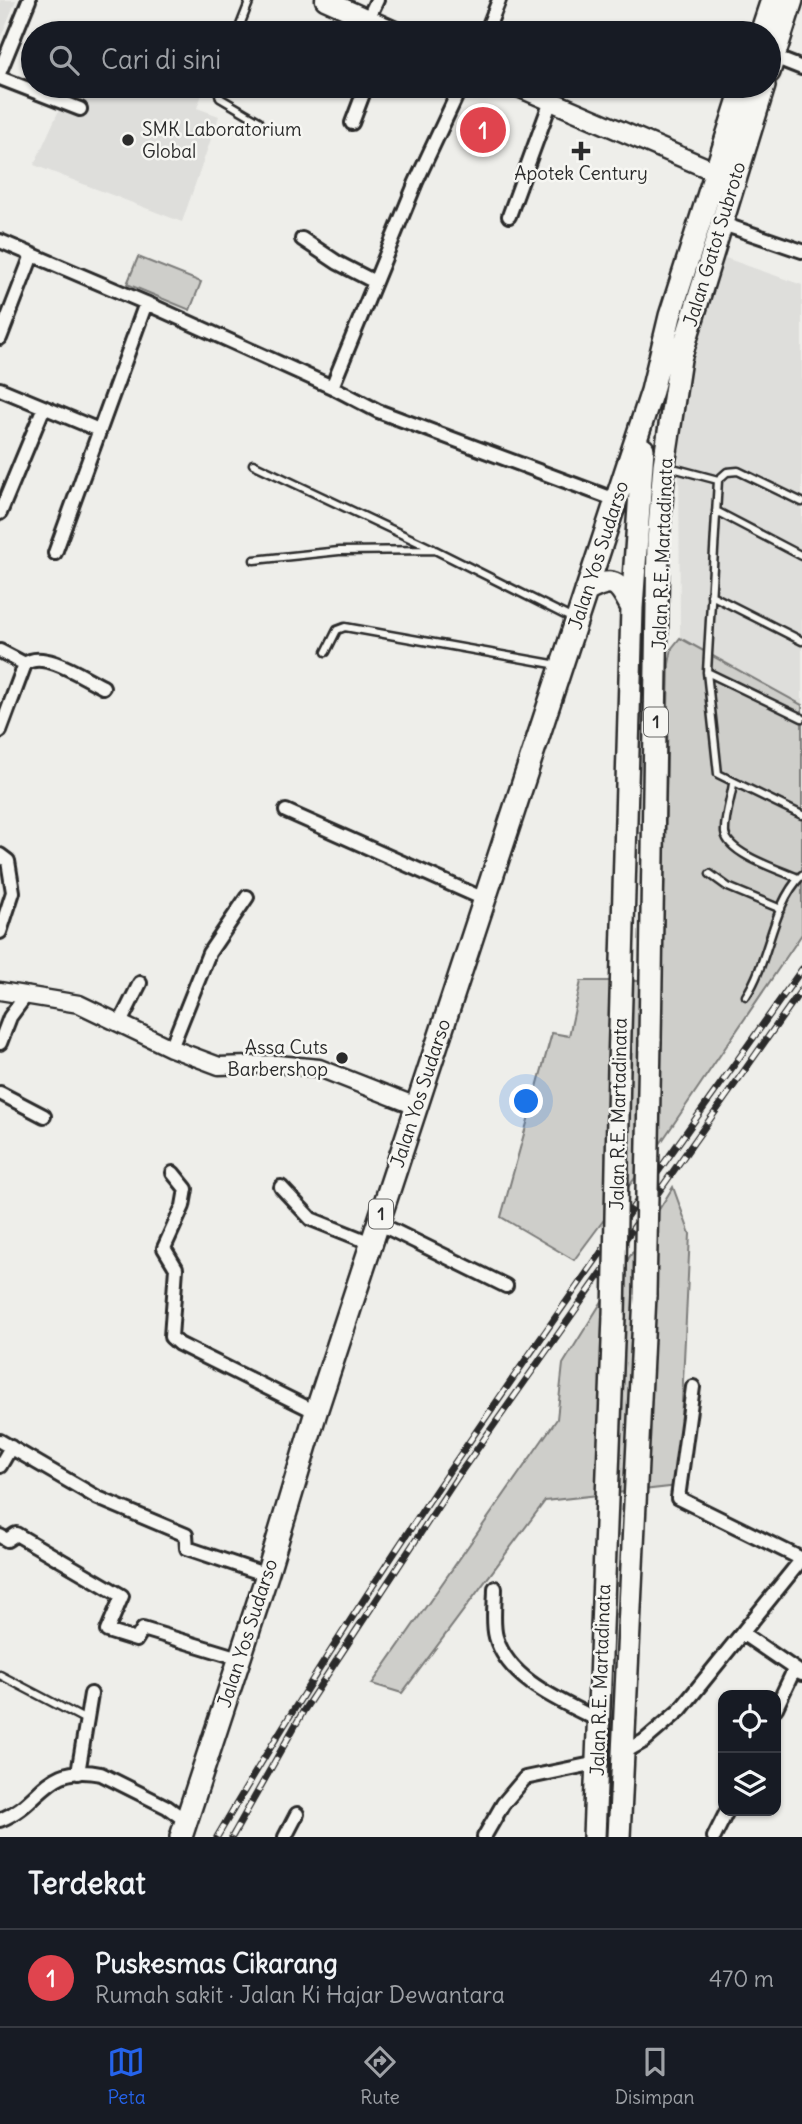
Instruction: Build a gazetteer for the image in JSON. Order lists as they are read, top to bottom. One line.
{"streets":{"highway":["Jalan Gatot Subroto","Jalan R.E. Martadinata","Jalan Yos Sudarso","1"]},"crossings":[["Jalan Gatot Subroto","Jalan R.E. Martadinata"],["Jalan Gatot Subroto","Jalan Yos Sudarso"],["Jalan R.E. Martadinata","Jalan Yos Sudarso"]],"places":{"other":["SMK Laboratorium Global","Assa Cuts Barbershop"],"health":["Apotek Century"]},"page":{"search":"Cari di sini","pins":"1","heading":"Terdekat","list":[{"mark":"1","name":"Puskesmas Cikarang","note":"Rumah sakit · Jalan Ki Hajar Dewantara","value":"470 m"}],"nav":["Peta","Rute","Disimpan"]}}
